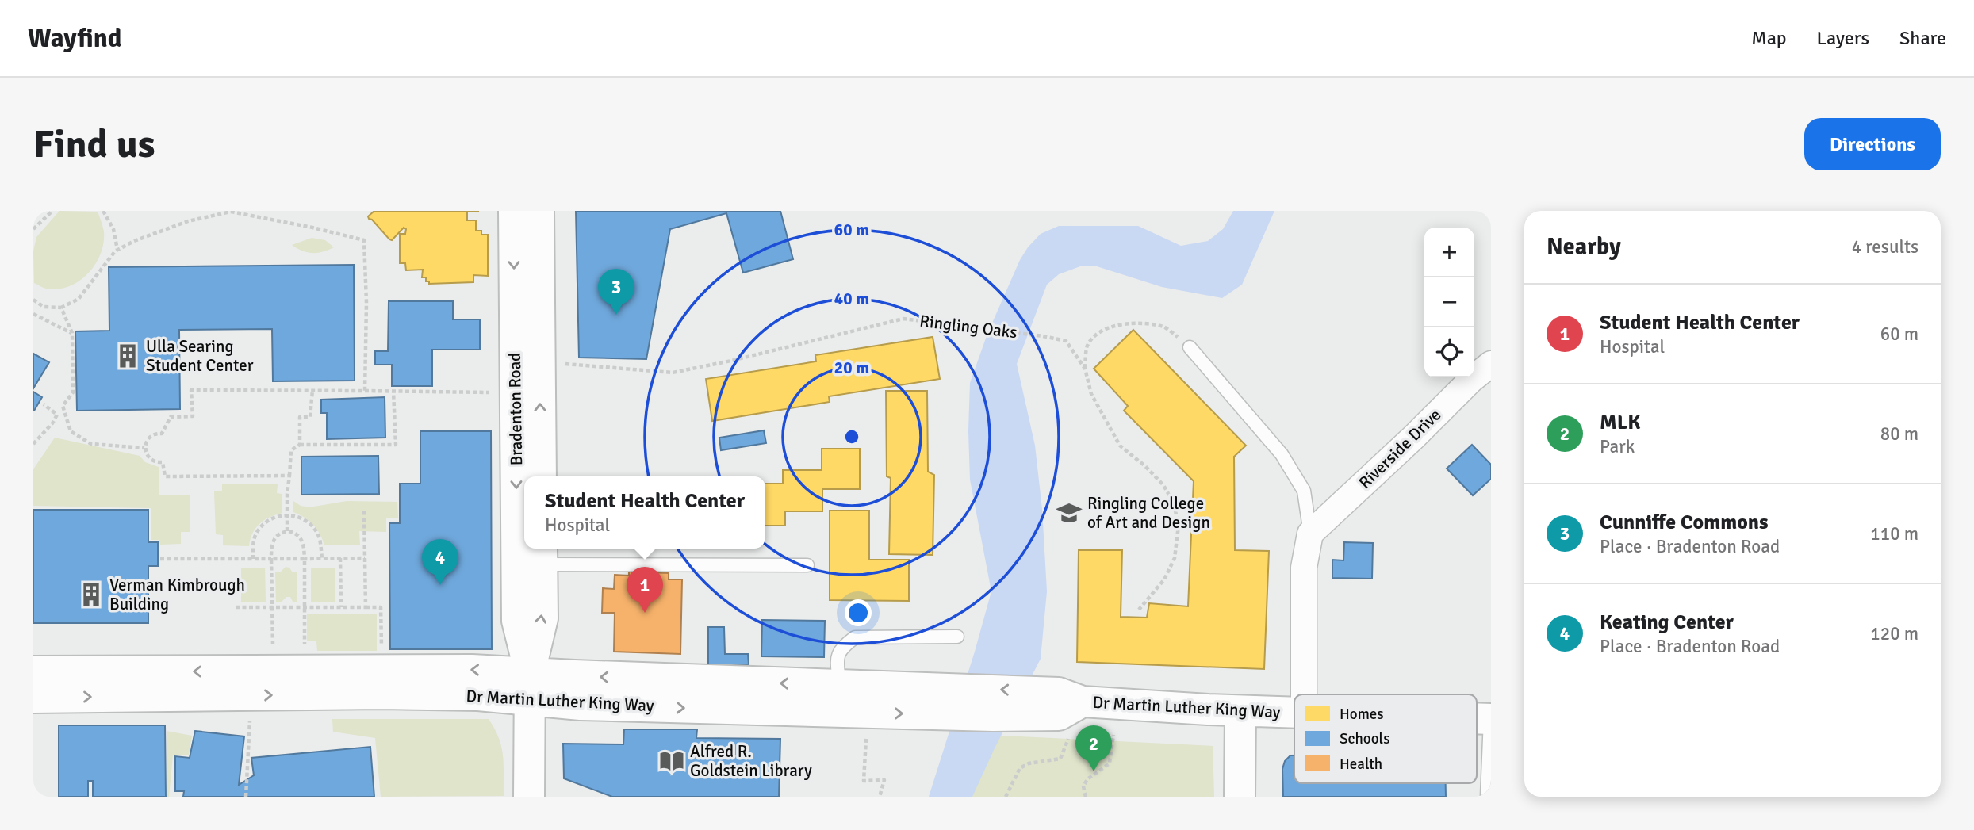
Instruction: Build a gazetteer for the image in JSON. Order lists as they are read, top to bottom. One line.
{"streets":{"street":["Bradenton Road","Riverside Drive","Dr Martin Luther King Way"],"path":["Ringling Oaks"]},"crossings":[["Bradenton Road","Dr Martin Luther King Way"]],"places":{"building":["Ulla Searing Student Center","Verman Kimbrough Building"],"school or university":["Ringling College of Art and Design"],"library":["Alfred R. Goldstein Library"]},"legend":["Homes","Schools","Health"],"page":{"header":"Wayfind","nav":["Map","Layers","Share"],"buttons":"Directions","title":"Find us","heading":["Nearby","4 results"],"map_buttons":["+","−"],"pins":["3","4","1","2"],"list":[{"mark":"1","name":"Student Health Center","note":"Hospital","value":"60 m"},{"mark":"2","name":"MLK","note":"Park","value":"80 m"},{"mark":"3","name":"Cunniffe Commons","note":"Place · Bradenton Road","value":"110 m"},{"mark":"4","name":"Keating Center","note":"Place · Bradenton Road","value":"120 m"}],"popup":["Student Health Center","Hospital"]},"rings":["60 m","40 m","20 m"]}
